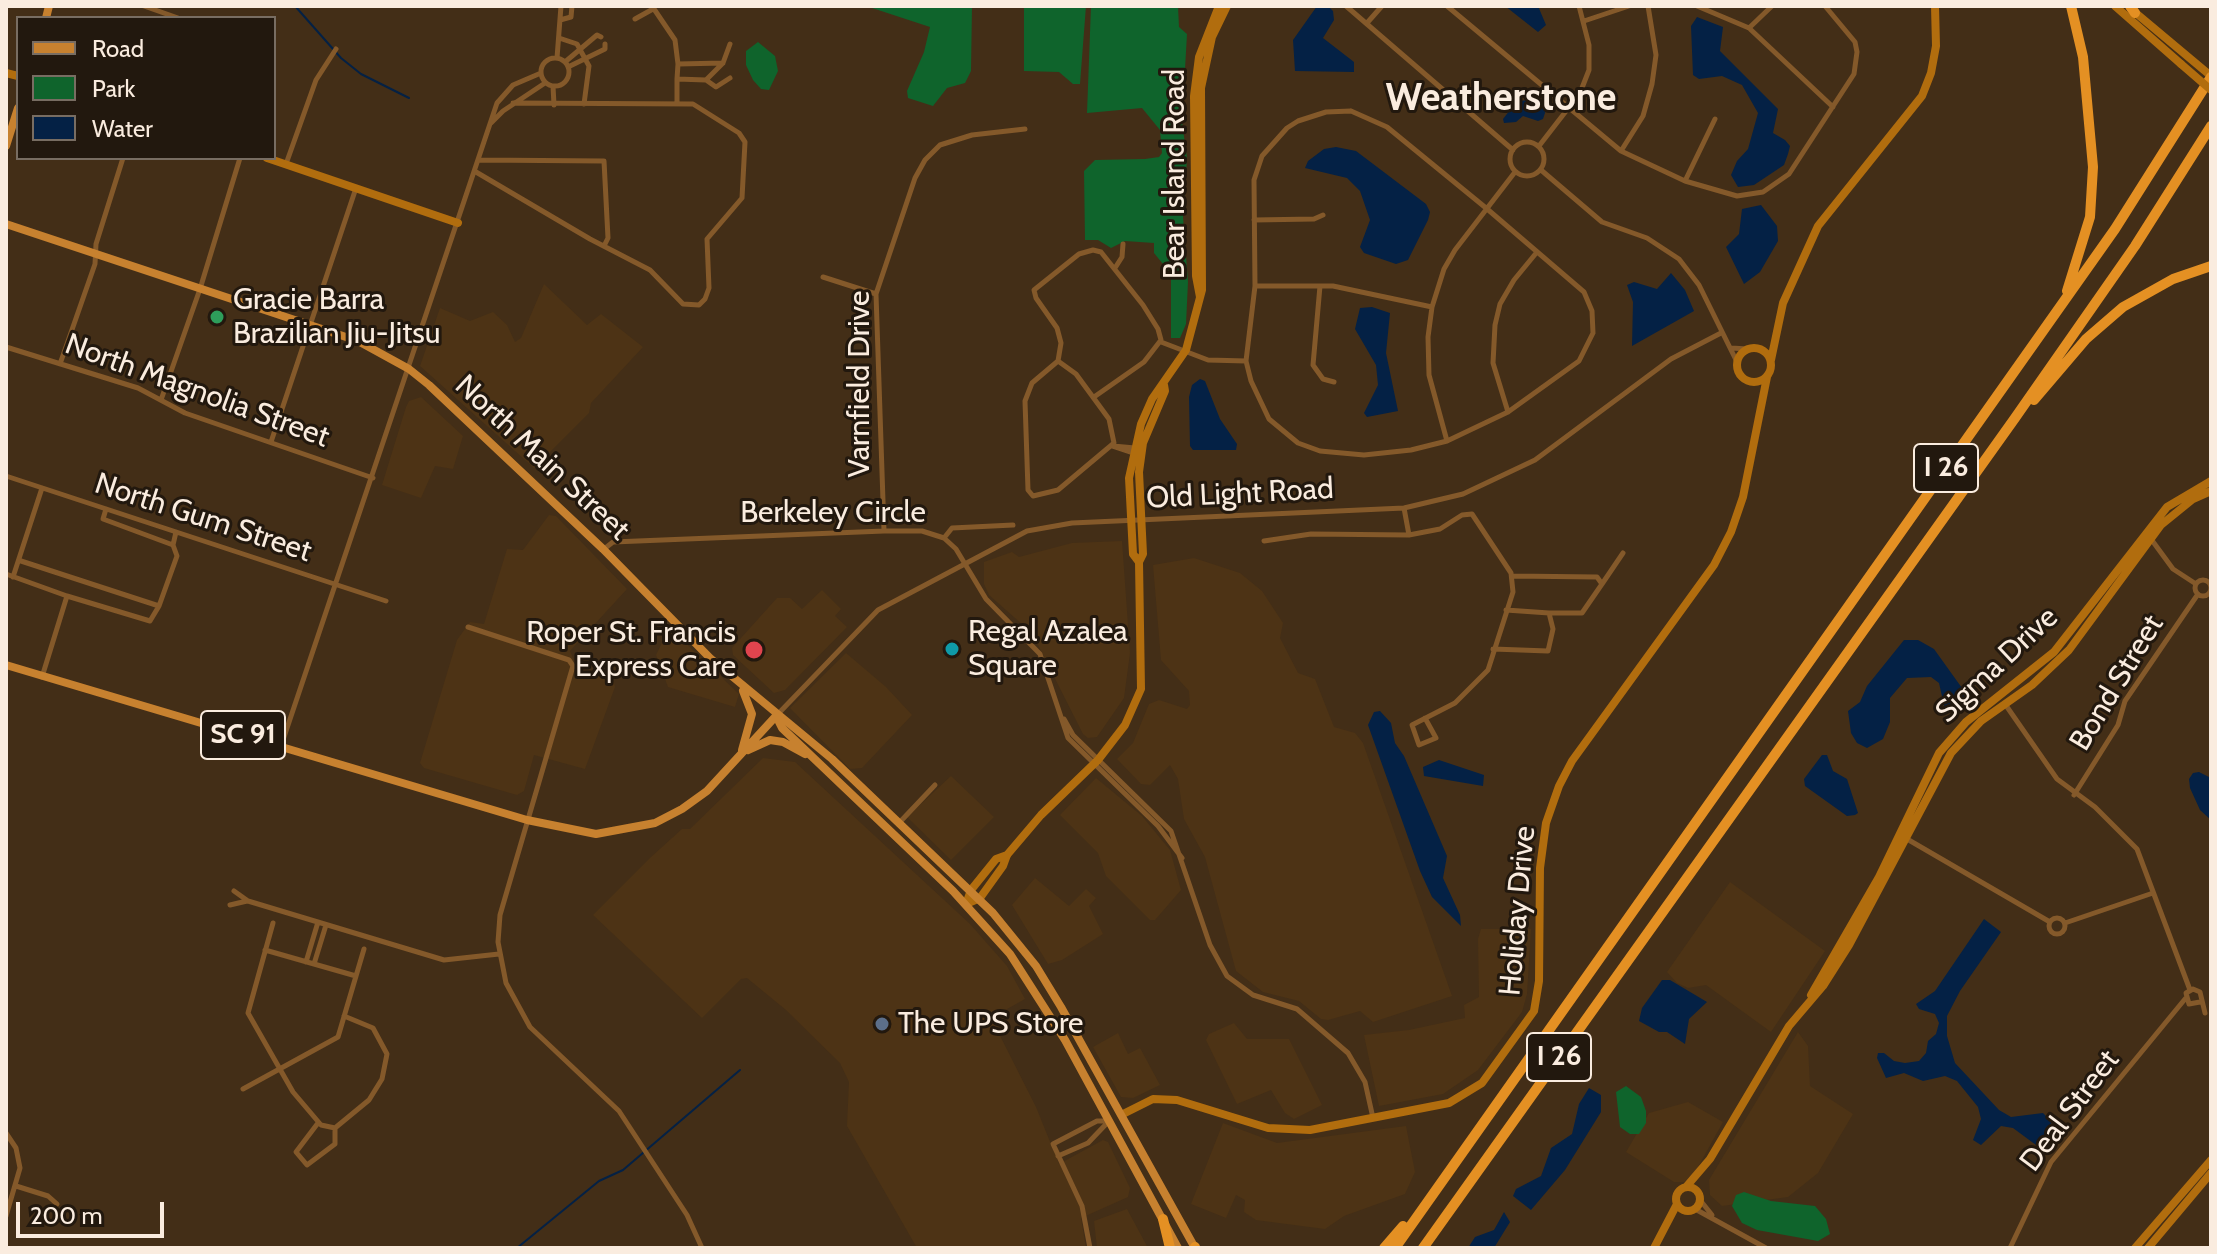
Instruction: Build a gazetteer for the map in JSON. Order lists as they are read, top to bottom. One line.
{"streets":{"highway":["I 26"],"main road":["North Main Street","SC 91"],"street":["Bear Island Road","Varnfield Drive","North Magnolia Street","Old Light Road","Berkeley Circle","North Gum Street","Sigma Drive","Bond Street","Holiday Drive","Deal Street"]},"crossings":[["Bear Island Road","Old Light Road"],["Varnfield Drive","Berkeley Circle"],["North Main Street","Old Light Road"],["North Main Street","Berkeley Circle"],["North Main Street","SC 91"],["North Main Street","Holiday Drive"],["Old Light Road","Berkeley Circle"],["Old Light Road","SC 91"],["Berkeley Circle","Holiday Drive"]],"districts":["Weatherstone"],"places":["Gracie Barra Brazilian Jiu-Jitsu","Regal Azalea Square","Roper St. Francis Express Care","The UPS Store"],"legend":["Road","Park","Water"],"scale_bar":"200 m"}
